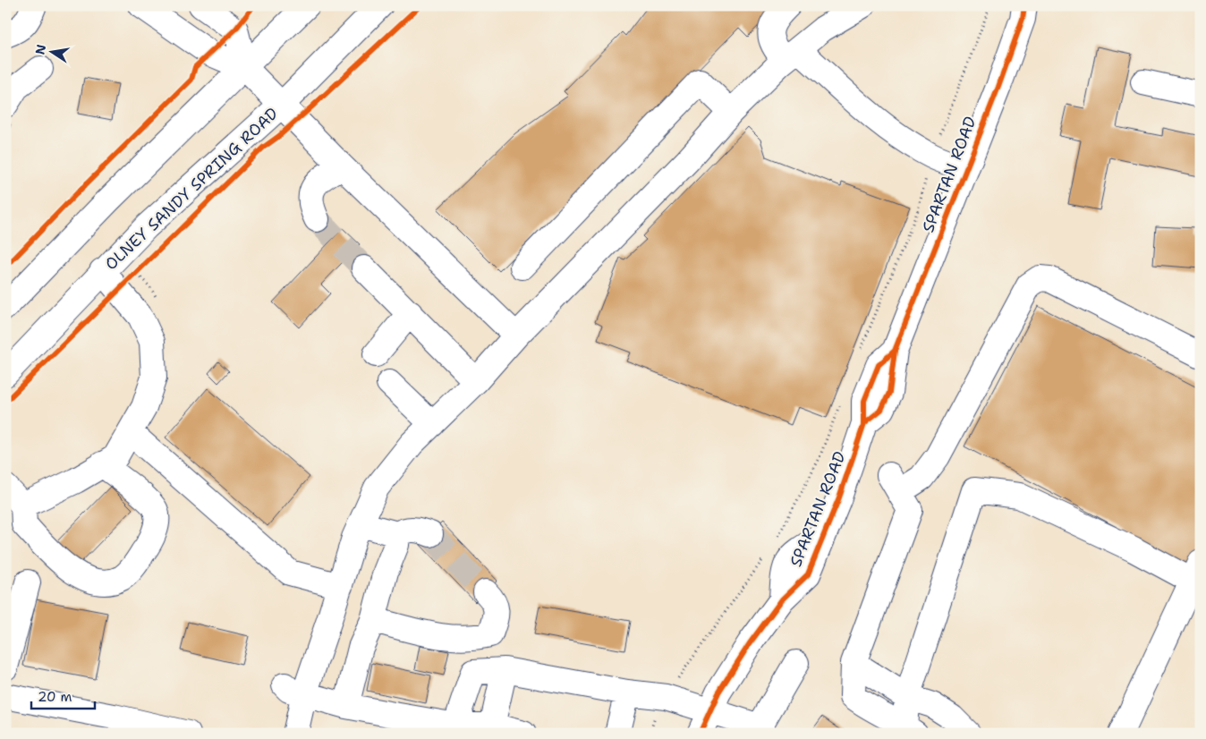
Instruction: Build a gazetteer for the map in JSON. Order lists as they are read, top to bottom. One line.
{"streets":{"main road":["SPARTAN ROAD","OLNEY SANDY SPRING ROAD"]},"scale_bar":"20 m","north":"left"}
